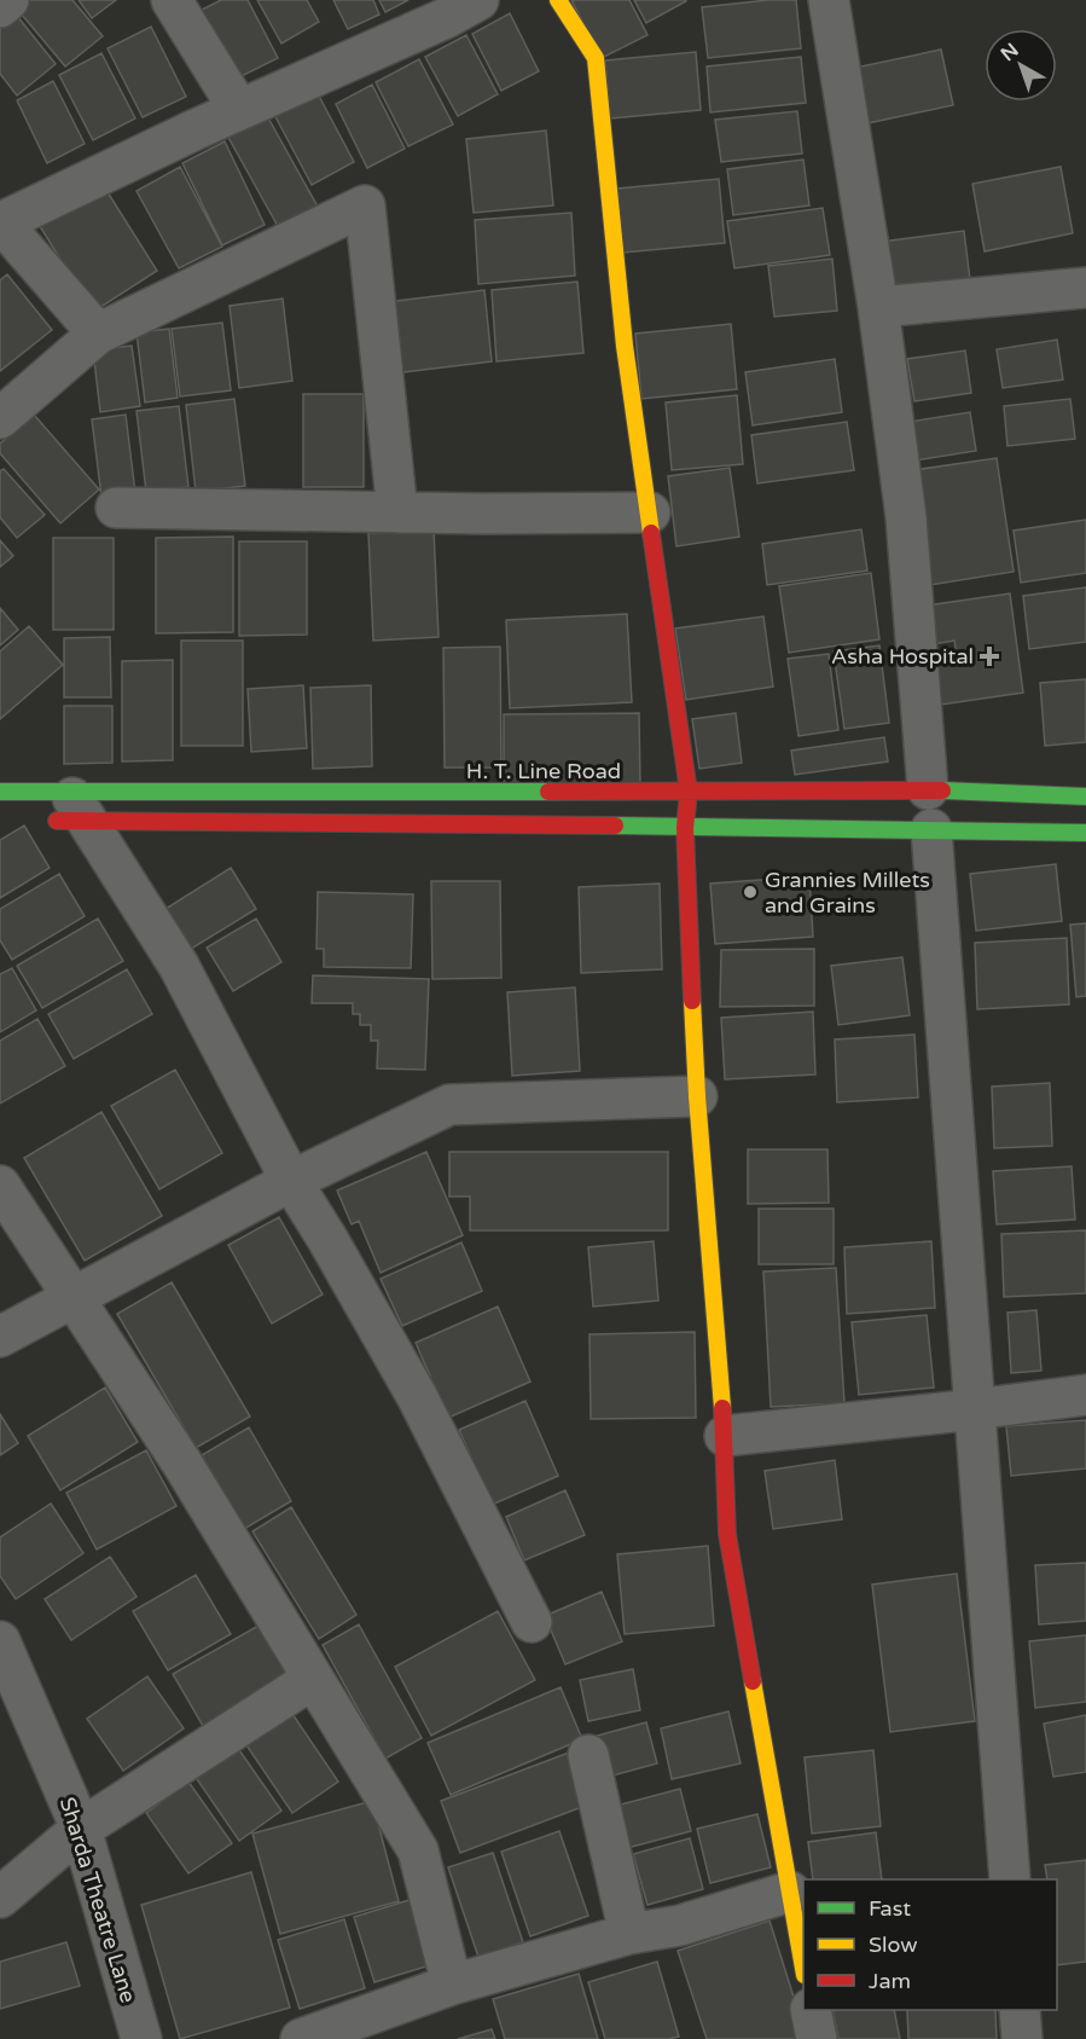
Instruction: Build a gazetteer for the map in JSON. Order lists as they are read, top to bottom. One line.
{"streets":{"street":["H. T. Line Road","Sharda Theatre Lane"]},"places":{"health":["Asha Hospital"],"other":["Grannies Millets and Grains"]},"legend":["Fast","Slow","Jam"],"north":"top left"}
